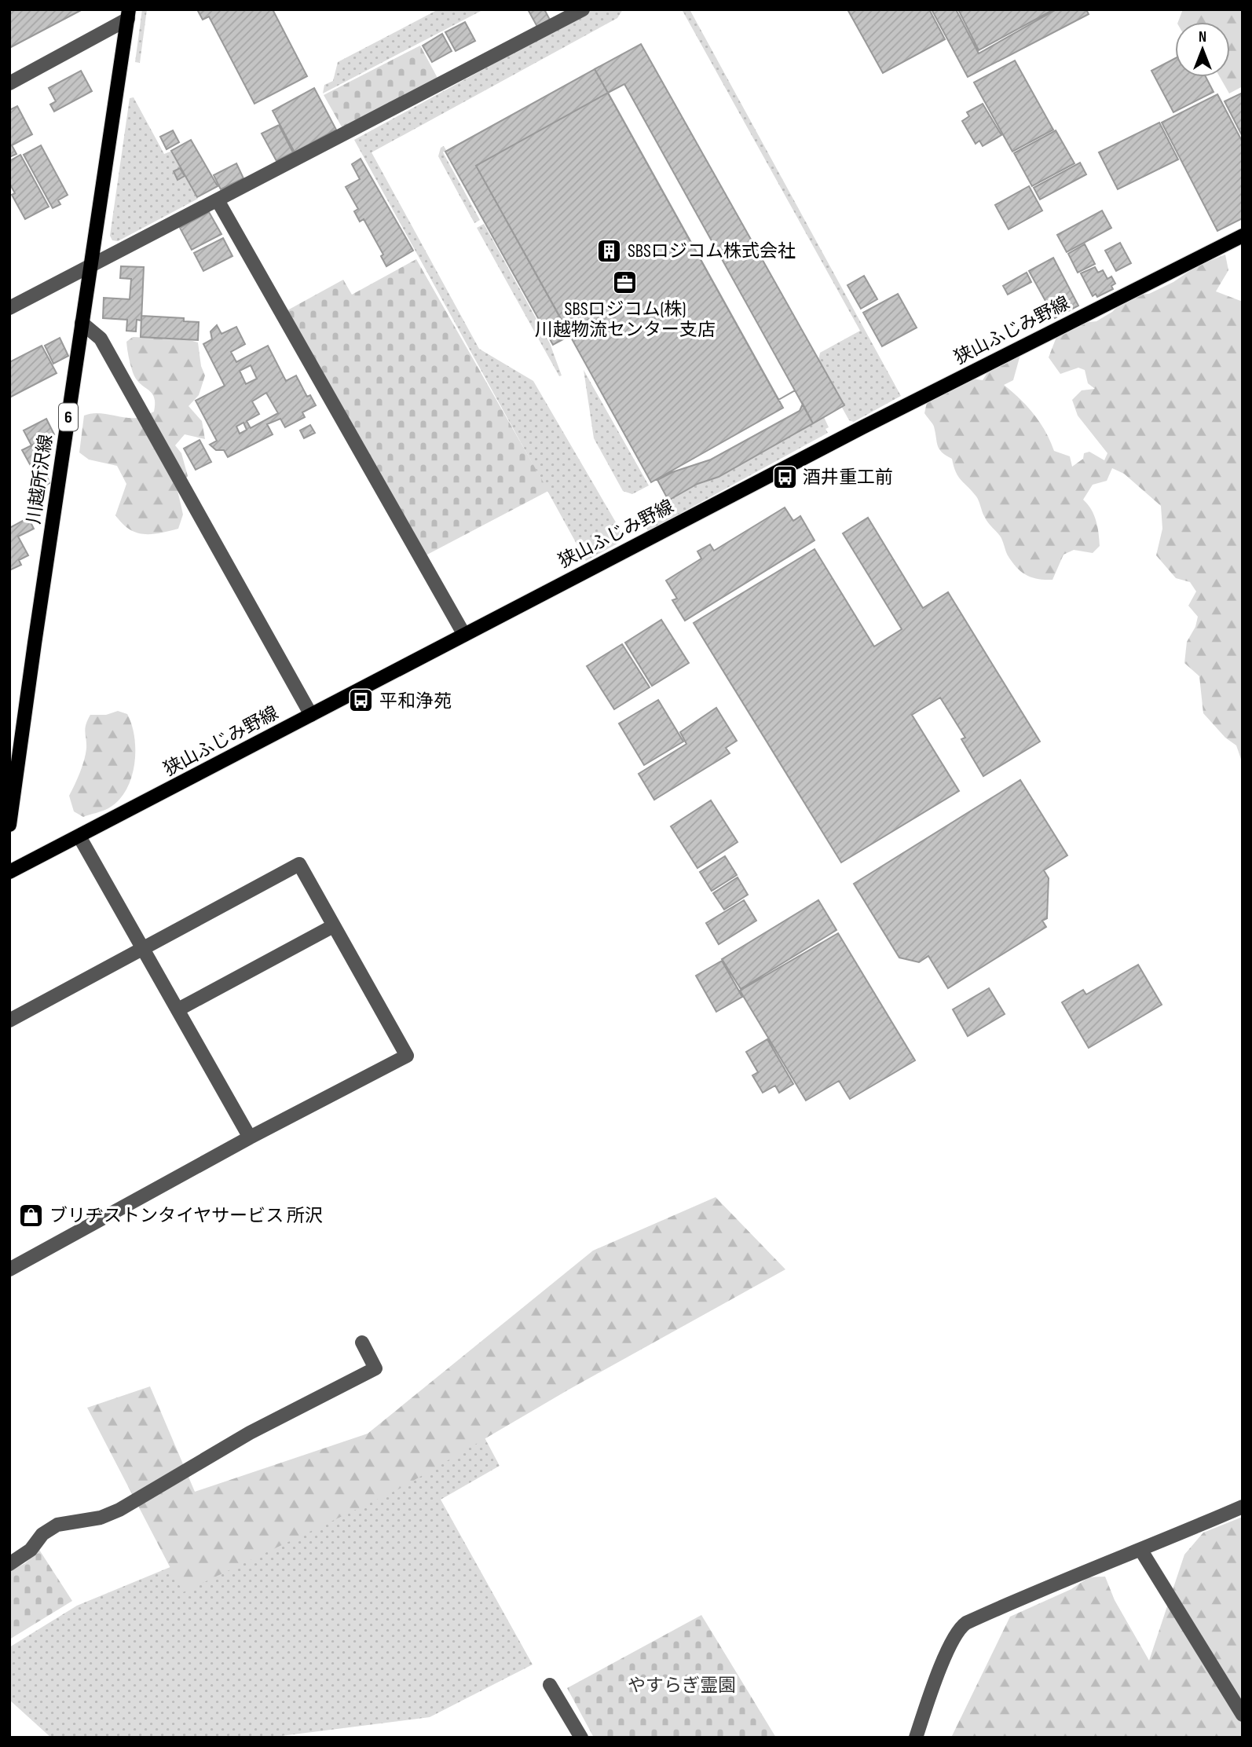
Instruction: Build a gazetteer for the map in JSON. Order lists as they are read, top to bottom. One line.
{"streets":{"main road":["狭山ふじみ野線","6","川越所沢線"]},"parks":["やすらぎ霊園"],"places":{"building":["SBSロジコム株式会社"],"office":["SBSロジコム(株) 川越物流センター支店"],"bus stop":["酒井重工前","平和浄苑"],"shop":["ブリヂストンタイヤサービス 所沢"]},"north":"top"}
